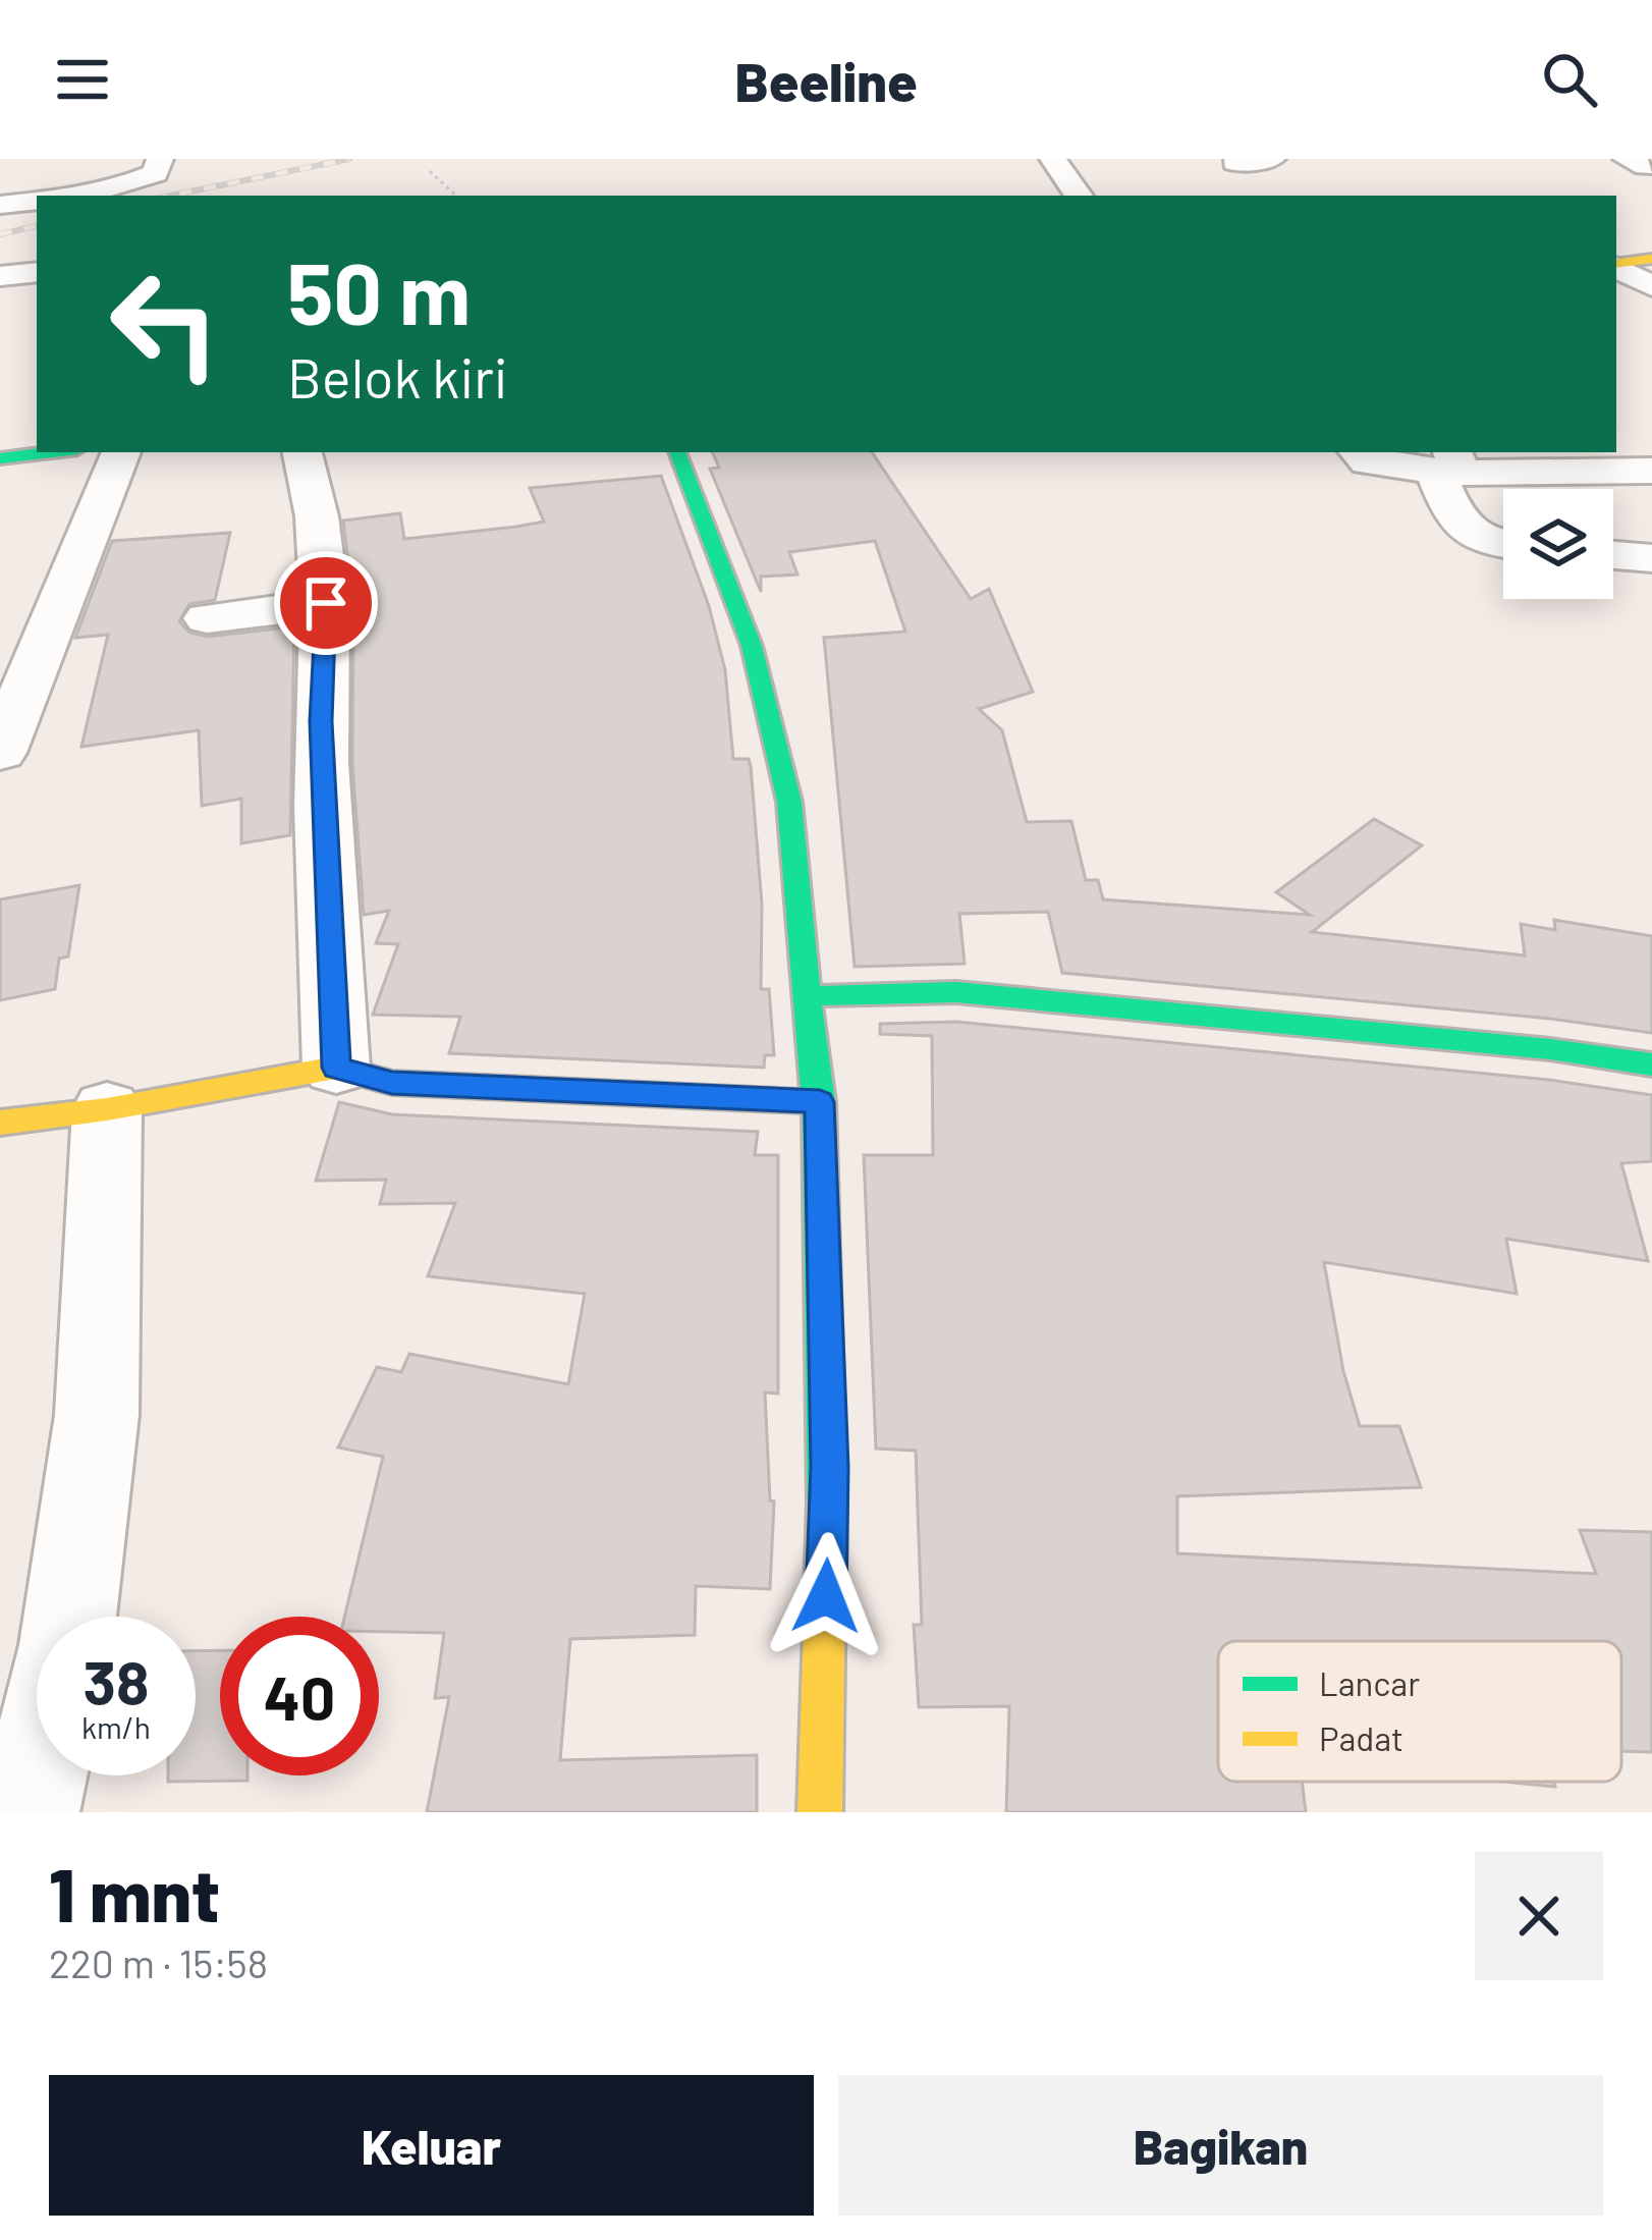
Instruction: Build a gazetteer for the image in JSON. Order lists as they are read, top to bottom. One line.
{"legend":["Lancar","Padat"],"page":{"header":"Beeline","turn":["50 m","Belok kiri"],"speed":"38 km/h","limit":"40","heading":["1 mnt","220 m · 15:58"],"buttons":["Keluar","Bagikan"]}}
